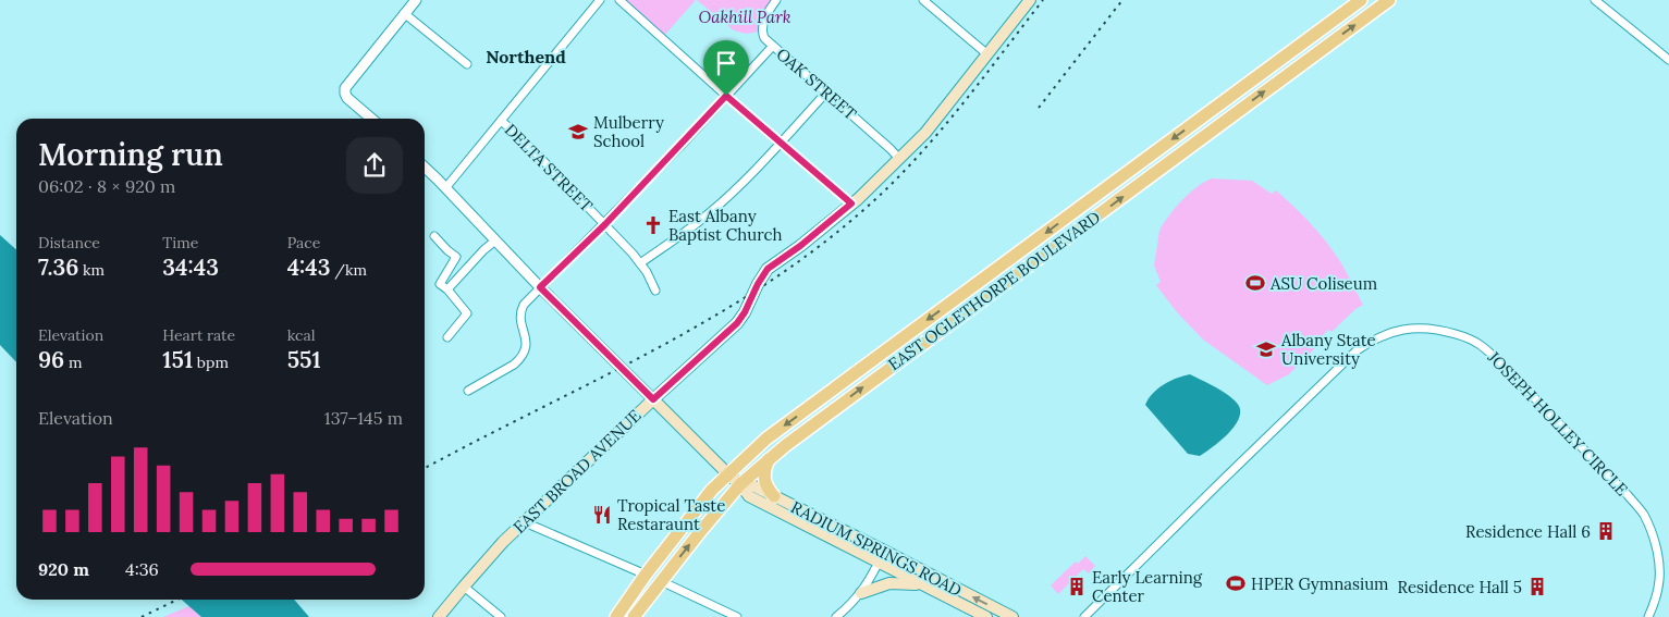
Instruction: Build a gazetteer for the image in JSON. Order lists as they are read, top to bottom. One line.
{"streets":{"main road":["EAST OGLETHORPE BOULEVARD","EAST BROAD AVENUE","RADIUM SPRINGS ROAD"],"street":["OAK STREET","DELTA STREET","JOSEPH HOLLEY CIRCLE"]},"crossings":[["OAK STREET","EAST BROAD AVENUE"],["EAST OGLETHORPE BOULEVARD","RADIUM SPRINGS ROAD"],["EAST BROAD AVENUE","RADIUM SPRINGS ROAD"]],"districts":["Northend"],"parks":["Oakhill Park"],"places":{"school or university":["Mulberry School","Albany State University"],"church":["East Albany Baptist Church"],"sports":["ASU Coliseum","HPER Gymnasium"],"restaurant":["Tropical Taste Restaraunt"],"building":["Residence Hall 6","Early Learning Center","Residence Hall 5"]},"page":{"heading":["Morning run","06:02 · 8 × 920 m"],"stats":[["Distance","7.36 km"],["Time","34:43"],["Pace","4:43 /km"],["Elevation","96 m"],["Heart rate","151 bpm"],["kcal","551"]],"chart":["Elevation","137–145 m"],"list":[{"name":"920 m","note":"4:36"}]}}
